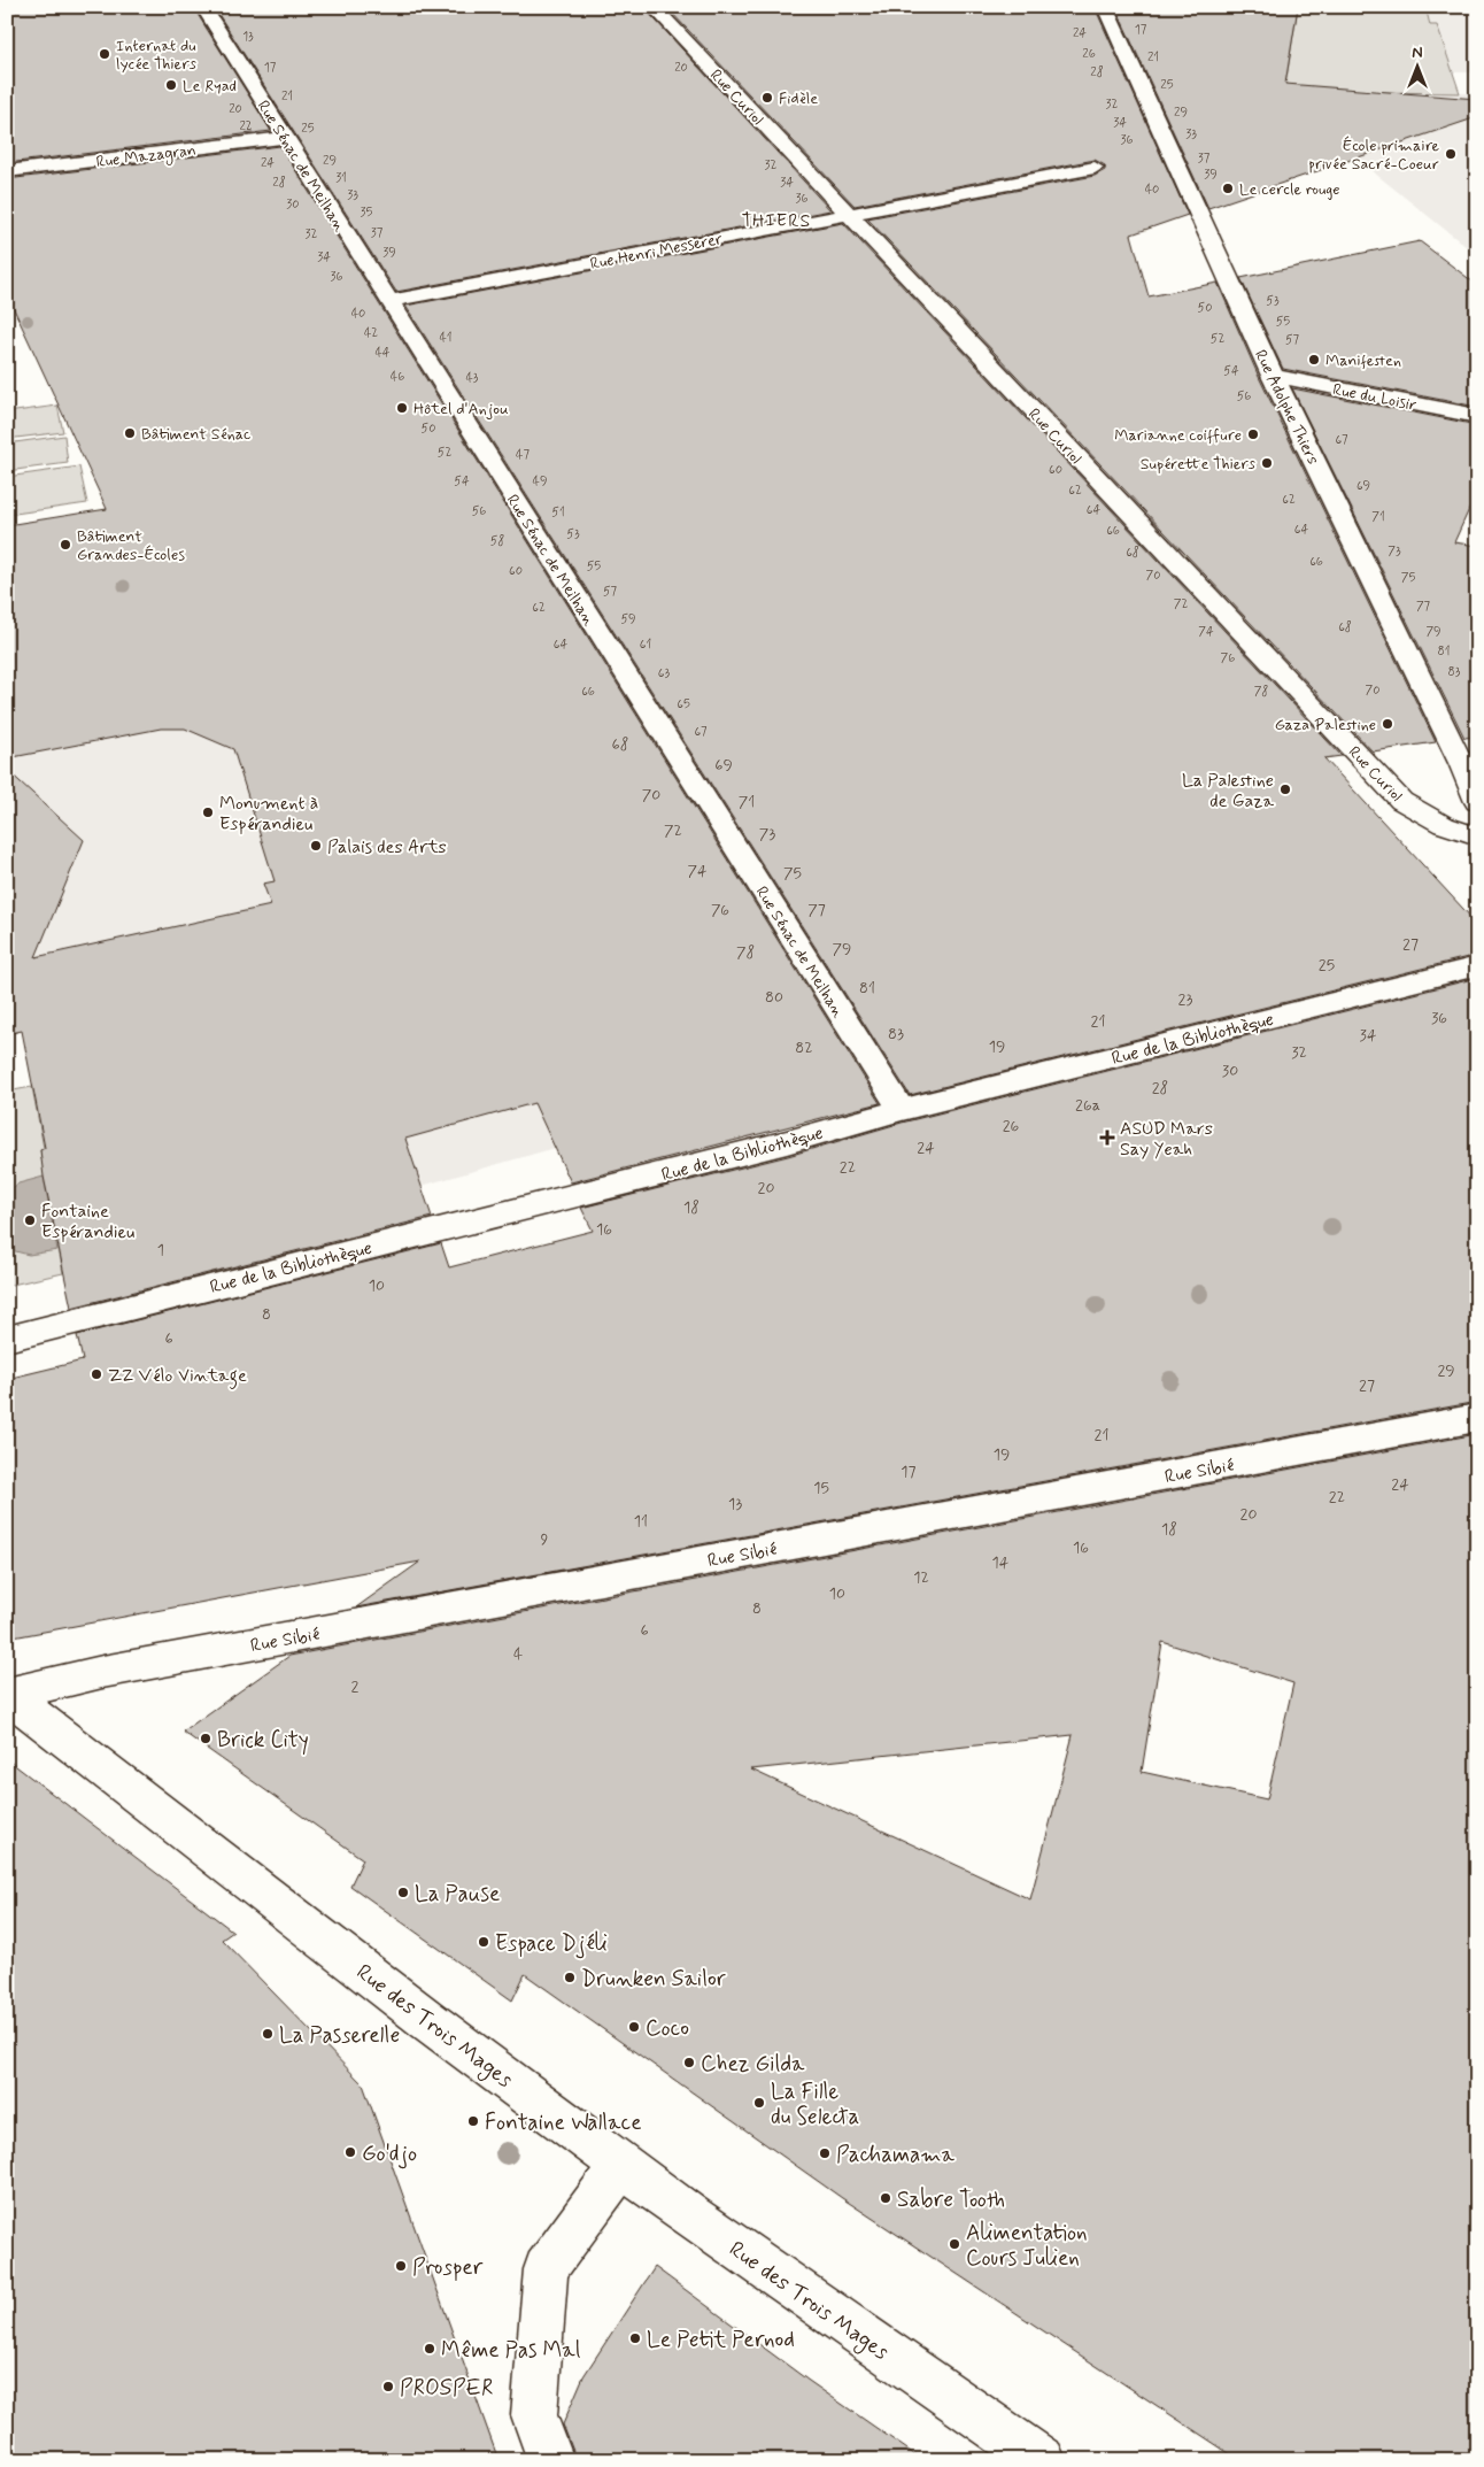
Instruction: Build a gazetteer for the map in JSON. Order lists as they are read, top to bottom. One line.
{"streets":{"street":["Rue Curiol","Rue Mazagran","Rue Sénac de Meilhan","Rue Henri Messerer","Rue du Loisir","Rue Adolphe Thiers","Rue de la Bibliothèque","Rue Sibié","Rue des Trois Mages"]},"crossings":[["Rue Curiol","Rue Henri Messerer"],["Rue Mazagran","Rue Sénac de Meilhan"],["Rue Sénac de Meilhan","Rue Henri Messerer"],["Rue Sénac de Meilhan","Rue de la Bibliothèque"],["Rue du Loisir","Rue Adolphe Thiers"],["Rue Sibié","Rue des Trois Mages"]],"districts":["THIERS"],"places":{"other":["Internat du lycée Thiers","Le Ryad","Fidèle","École primaire privée Sacré-Coeur","Le cercle rouge","Manifesten","Hôtel d'Anjou","Bâtiment Sénac","Marianne coiffure","Supérette Thiers","Bâtiment Grandes-Écoles","Gaza Palestine","La Palestine de Gaza","Monument à Espérandieu","Palais des Arts","Fontaine Espérandieu","ZZ Vélo Vintage","Brick City","La Pause","Espace Djéli","Drunken Sailor","Coco","La Passerelle","Chez Gilda","La Fille du Selecta","Fontaine Wallace","Go'djo","Pachamama","Sabre Tooth","Alimentation Cours Julien","Prosper","Le Petit Pernod","Même Pas Mal","PROSPER"],"health":["ASUD Mars Say Yeah"]},"house_numbers":["17","24","13","26","21","17","20","28","25","21","32","20","29","34","22","25","33","36","37","29","24","32","39","31","28","34","40","33","36","30","35","37","32","39","34","36","53","50","40","55","42","41","52","57","44","54","46","43","56","50","67","52","47","60","54","49","69","62","62","64","56","51","71","64","66","53","58","73","68","66","55","60","70","75","57","72","77","62","59","68","74","79","64","61","81","76","83","63","70","66","78","65","67","68","69","70","71","72","73","74","75","76","77","27","79","78","25","81","80","23","36","21","83","34","19","82","32","30","28","26a","26","24","22","20","18","16","1","10","8","6","29","27","21","19","17","24","15","22","13","20","11","18","9","16","14","12","10","8","6","4","2"],"north":"top"}
